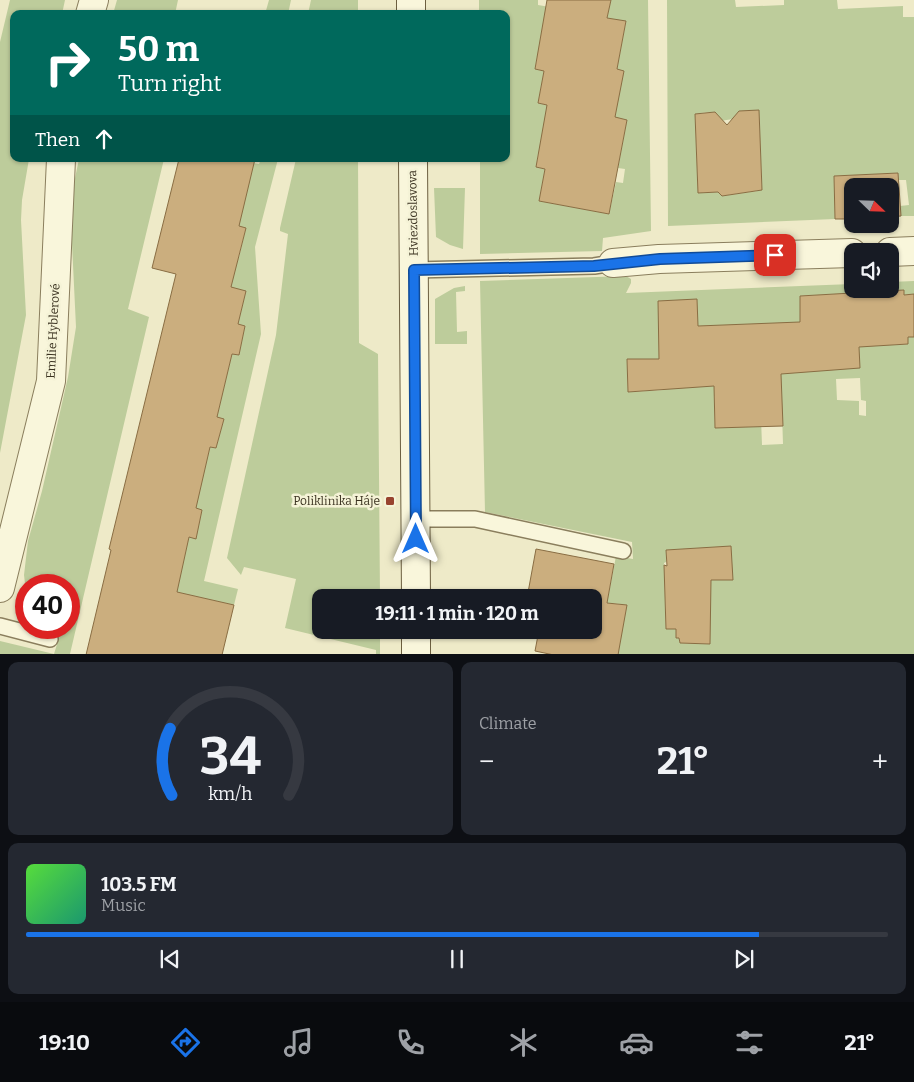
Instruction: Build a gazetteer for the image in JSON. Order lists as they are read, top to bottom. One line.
{"streets":{"street":["Hviezdoslavova","Emilie Hyblerové"]},"places":{"transit":["Poliklinika Háje"]},"north":"bottom right","page":{"turn":["50 m","Turn right"],"then":"Then","limit":"40","trip":"19:11 · 1 min · 120 m","tile":"Climate","heat":["−","21°","+"],"song":["103.5 FM","Music"],"tabs":["19:10","21°"],"gauge":["34","km/h"]}}
